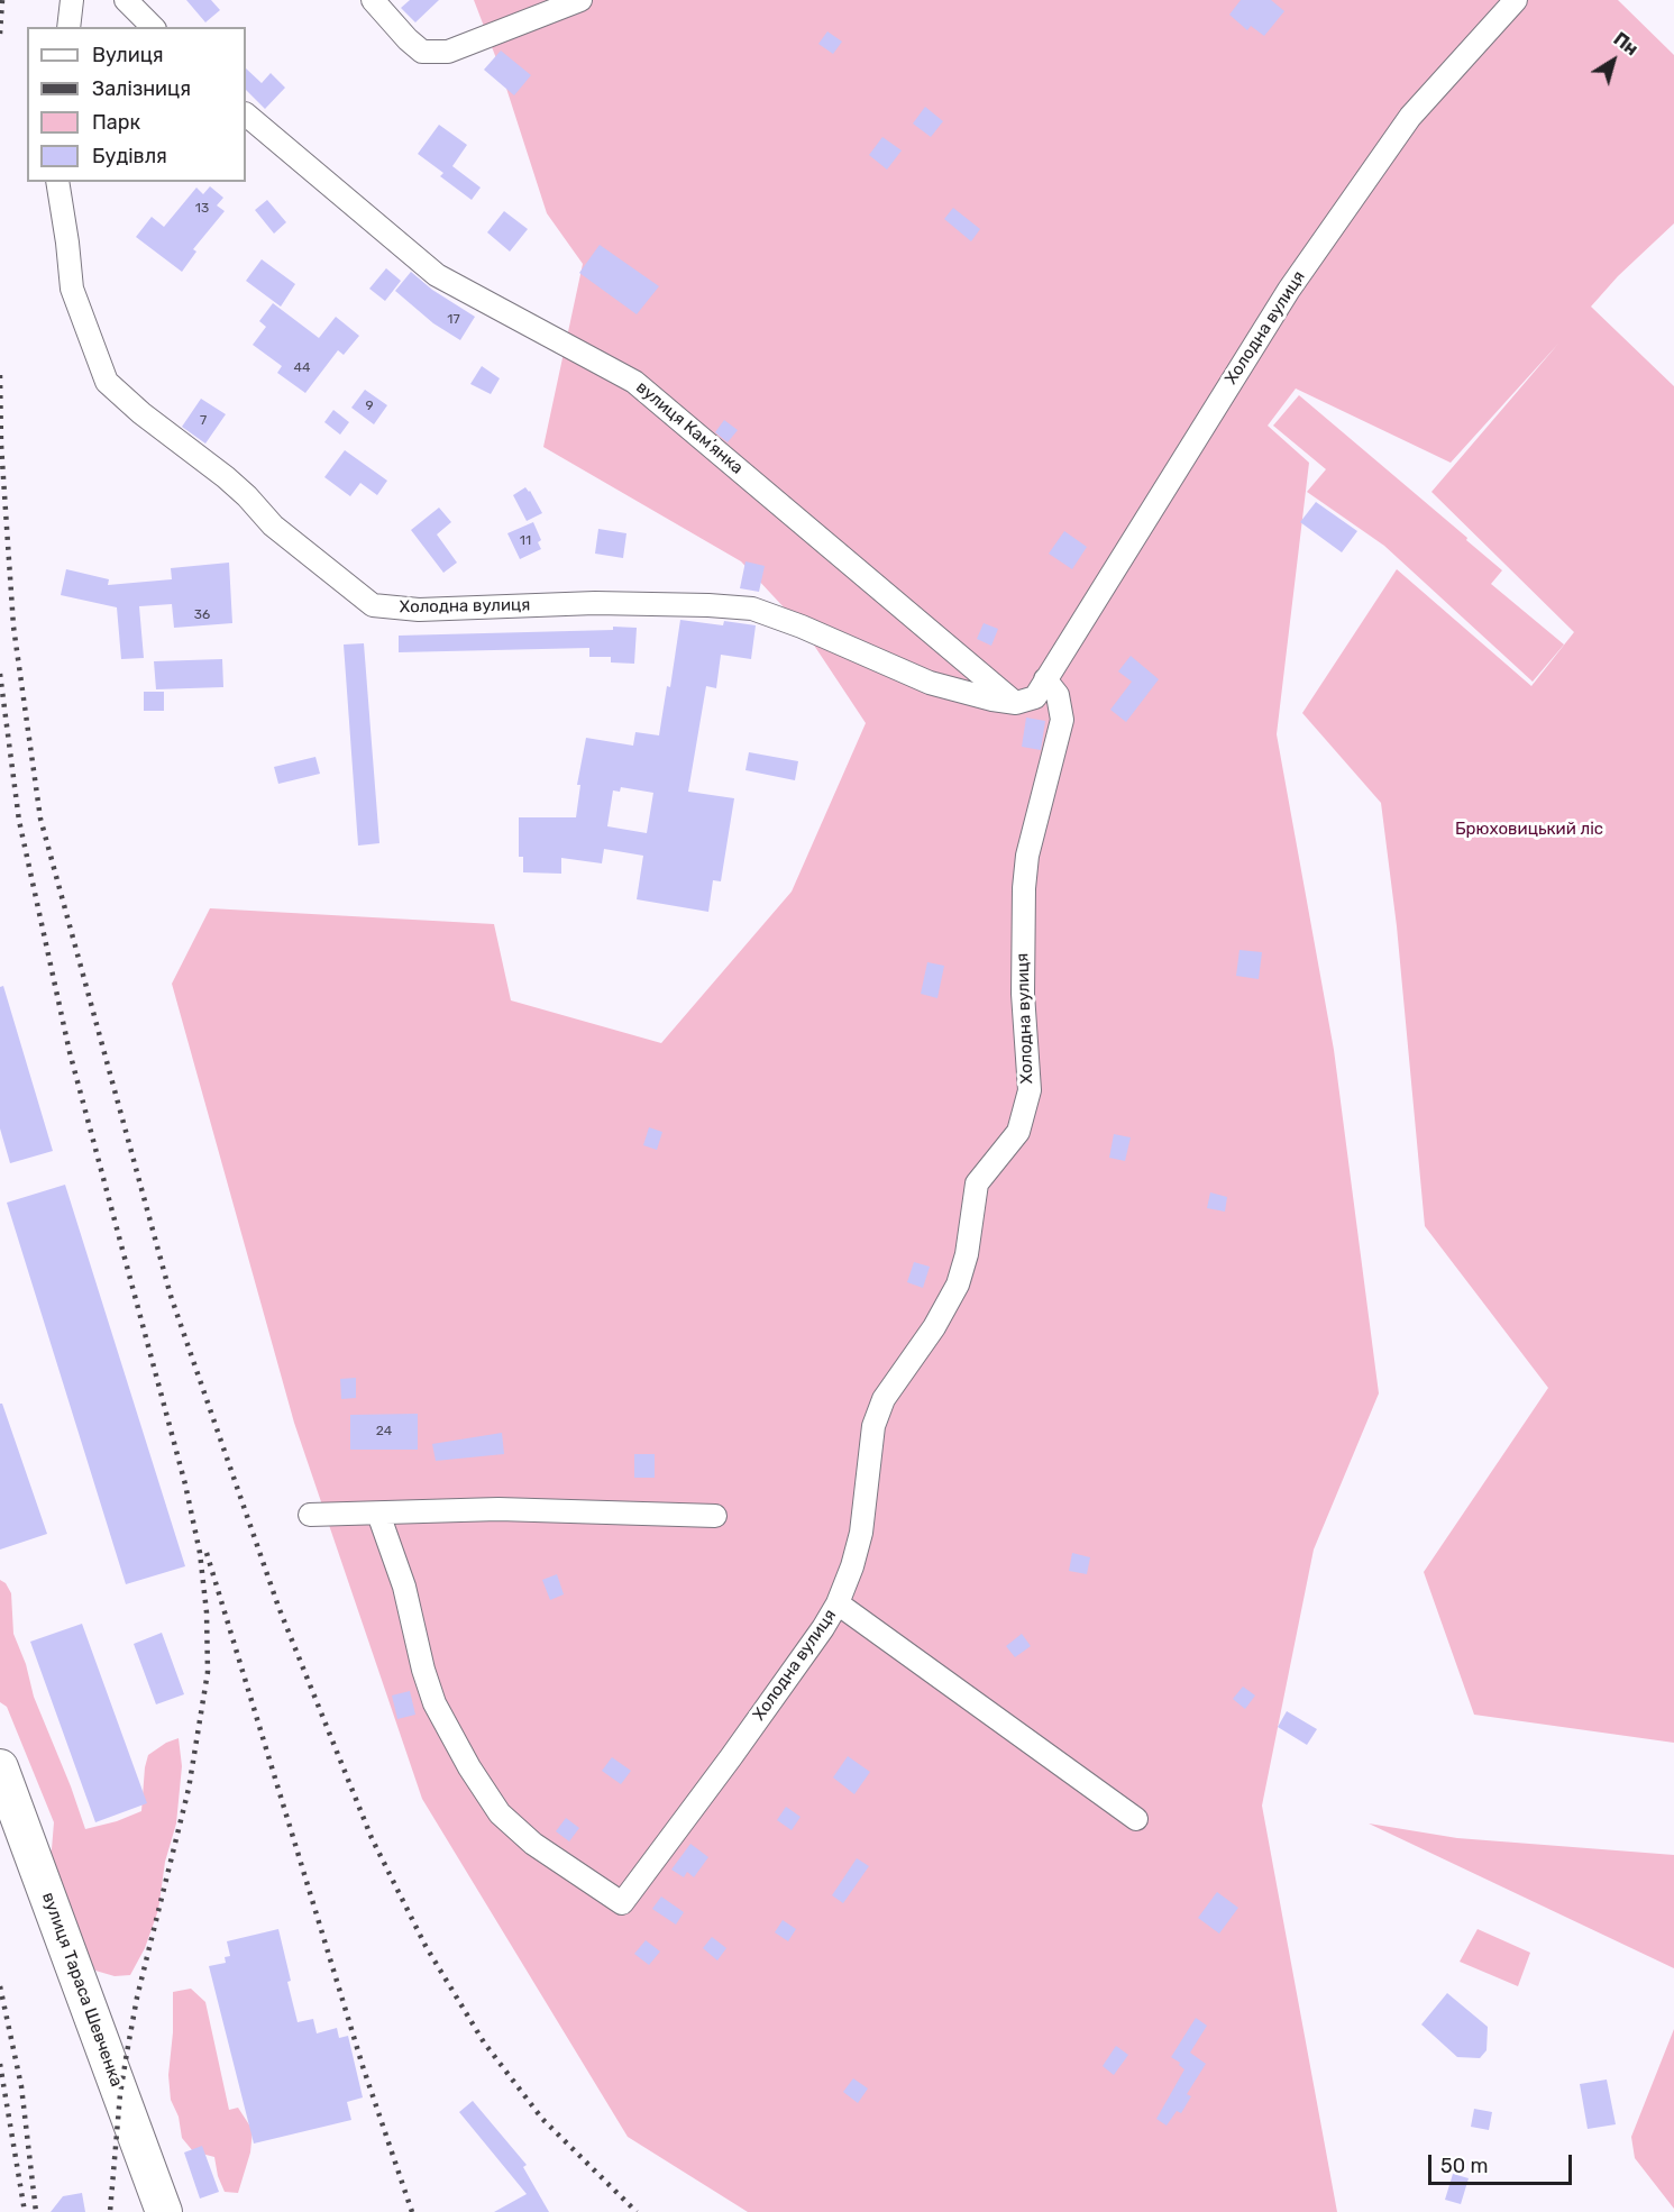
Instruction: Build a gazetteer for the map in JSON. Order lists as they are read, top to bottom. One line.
{"streets":{"main road":["вулиця Тараса Шевченка"],"street":["Холодна вулиця","вулиця Камʼянка"]},"crossings":[["Холодна вулиця","вулиця Камʼянка"]],"parks":["Брюховицький ліс"],"house_numbers":["13","17","44","9","7","11","36","24"],"legend":["Вулиця","Залізниця","Парк","Будівля"],"scale_bar":"50 m","north":"top right"}
